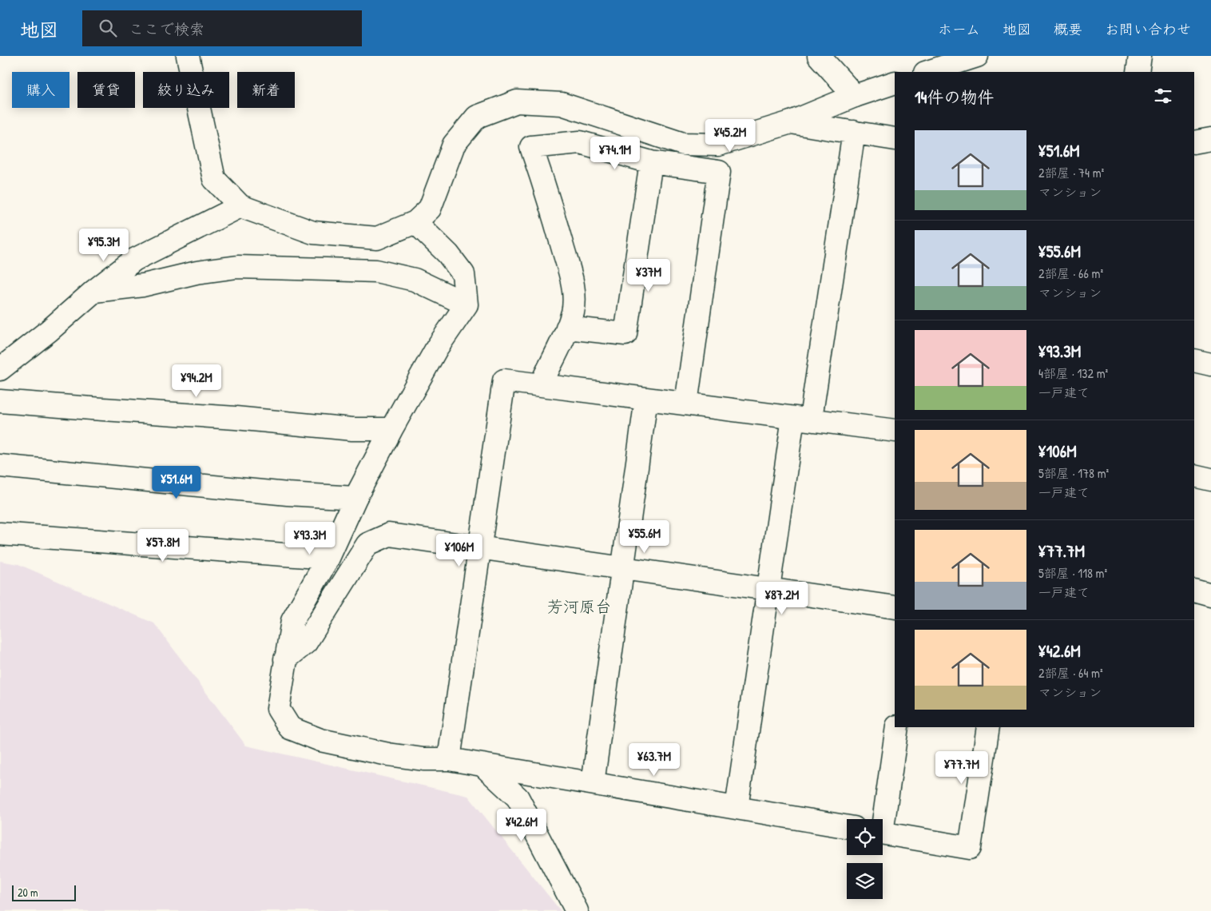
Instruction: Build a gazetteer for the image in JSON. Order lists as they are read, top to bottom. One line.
{"districts":["芳河原台"],"scale_bar":"20 m","page":{"header":"地図","search":"ここで検索","nav":["ホーム","地図","概要","お問い合わせ"],"chip":["購入","賃貸","絞り込み","新着"],"heading":"14件の物件","price":["¥45.2M","¥74.1M","¥95.3M","¥37M","¥94.2M","¥51.6M","¥55.6M","¥93.3M","¥57.8M","¥106M","¥87.2M","¥63.7M","¥77.7M","¥42.6M"],"list":[{"name":"¥51.6M","note":"2部屋 · 74 m² · マンション"},{"name":"¥55.6M","note":"2部屋 · 66 m² · マンション"},{"name":"¥93.3M","note":"4部屋 · 132 m² · 一戸建て"},{"name":"¥106M","note":"5部屋 · 178 m² · 一戸建て"},{"name":"¥77.7M","note":"5部屋 · 118 m² · 一戸建て"},{"name":"¥42.6M","note":"2部屋 · 64 m² · マンション"}],"scale":"20 m"}}
